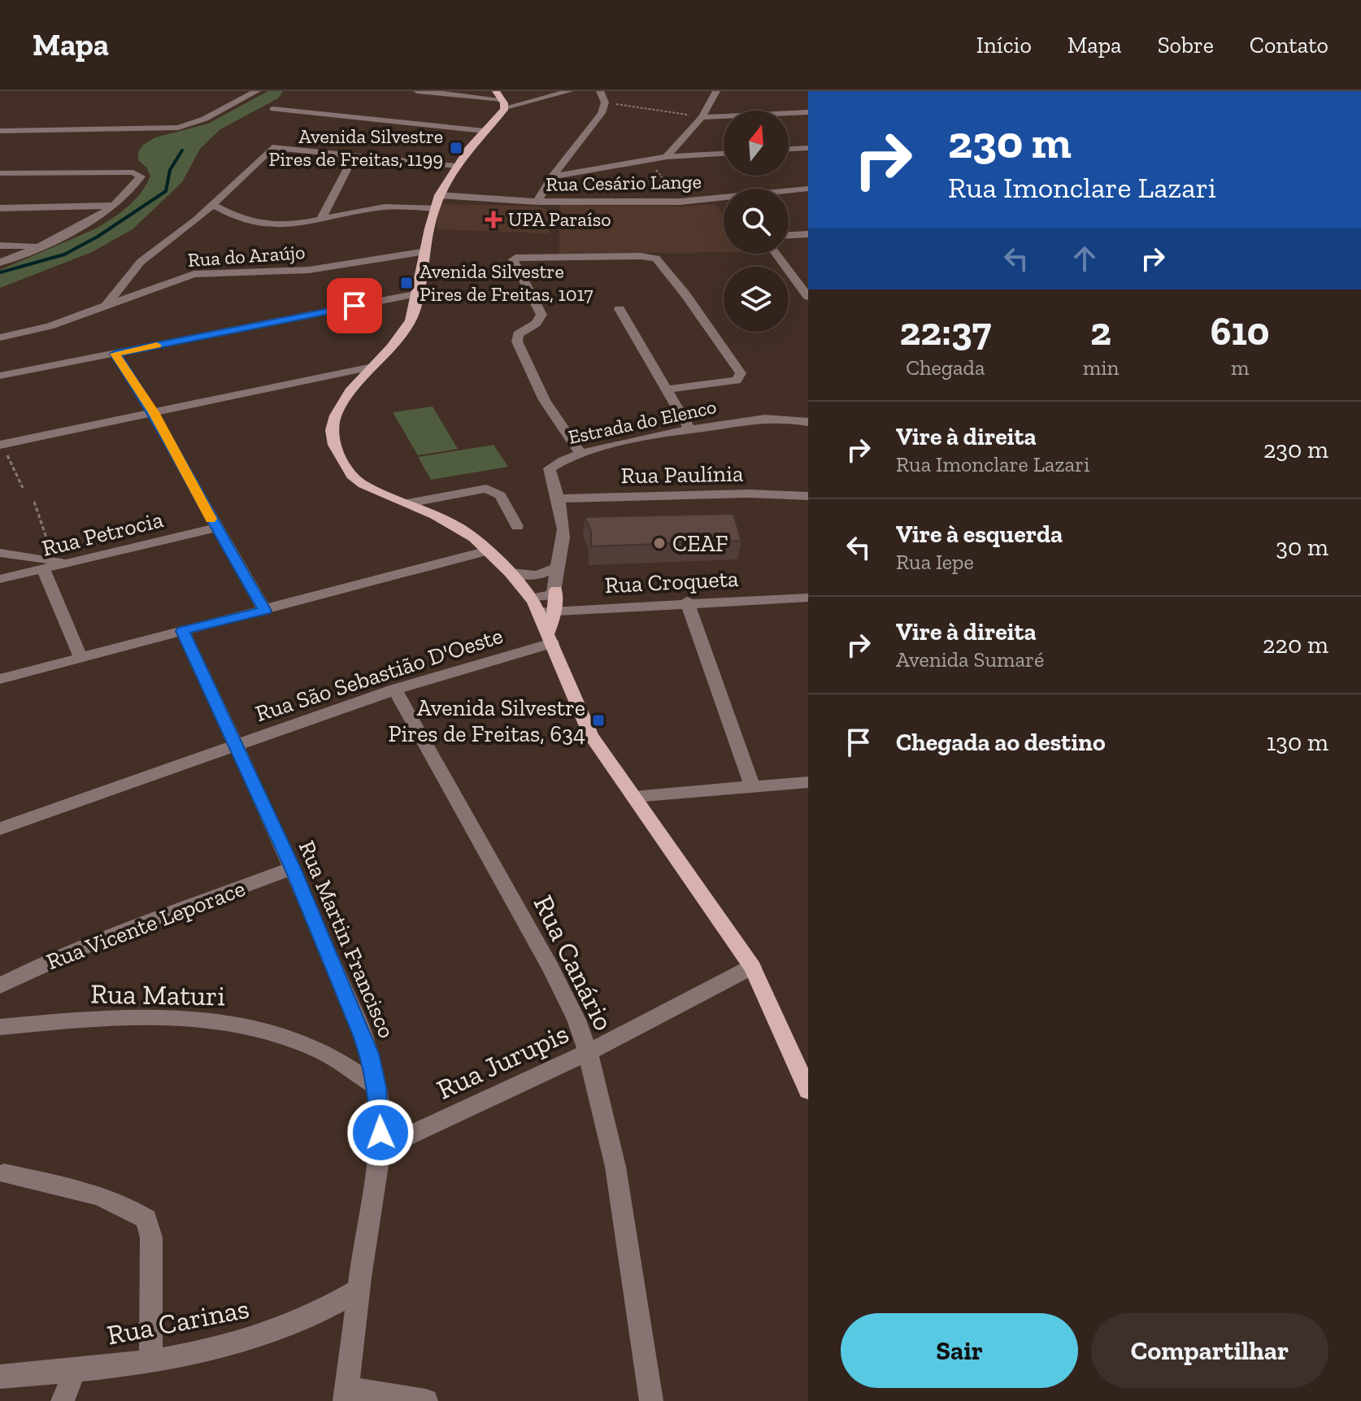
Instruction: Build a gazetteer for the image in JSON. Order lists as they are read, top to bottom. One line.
{"streets":{"street":["Rua Cesário Lange","Rua do Araújo","Estrada do Elenco","Rua Paulínia","Rua Petrocia","Rua Croqueta","Rua São Sebastião D'Oeste","Rua Vicente Leporace","Rua Martin Francisco","Rua Canário","Rua Maturi","Rua Jurupis","Rua Carinas"]},"crossings":[["Estrada do Elenco","Rua Paulínia"],["Rua São Sebastião D'Oeste","Rua Martin Francisco"],["Rua São Sebastião D'Oeste","Rua Canário"],["Rua Vicente Leporace","Rua Martin Francisco"],["Rua Martin Francisco","Rua Maturi"],["Rua Martin Francisco","Rua Jurupis"],["Rua Martin Francisco","Rua Carinas"],["Rua Canário","Rua Jurupis"]],"places":{"transit":["Avenida Silvestre Pires de Freitas, 1199","Avenida Silvestre Pires de Freitas, 1017","Avenida Silvestre Pires de Freitas, 634"],"health":["UPA Paraíso"],"other":["CEAF"]},"north":"top","page":{"header":"Mapa","nav":["Início","Mapa","Sobre","Contato"],"turn":["230 m","Rua Imonclare Lazari"],"eta":["22:37","Chegada","2","min","610","m"],"list":[{"name":"Vire à direita","note":"Rua Imonclare Lazari","value":"230 m"},{"name":"Vire à esquerda","note":"Rua Iepe","value":"30 m"},{"name":"Vire à direita","note":"Avenida Sumaré","value":"220 m"},{"name":"Chegada ao destino","value":"130 m"}],"buttons":["Sair","Compartilhar"]}}
